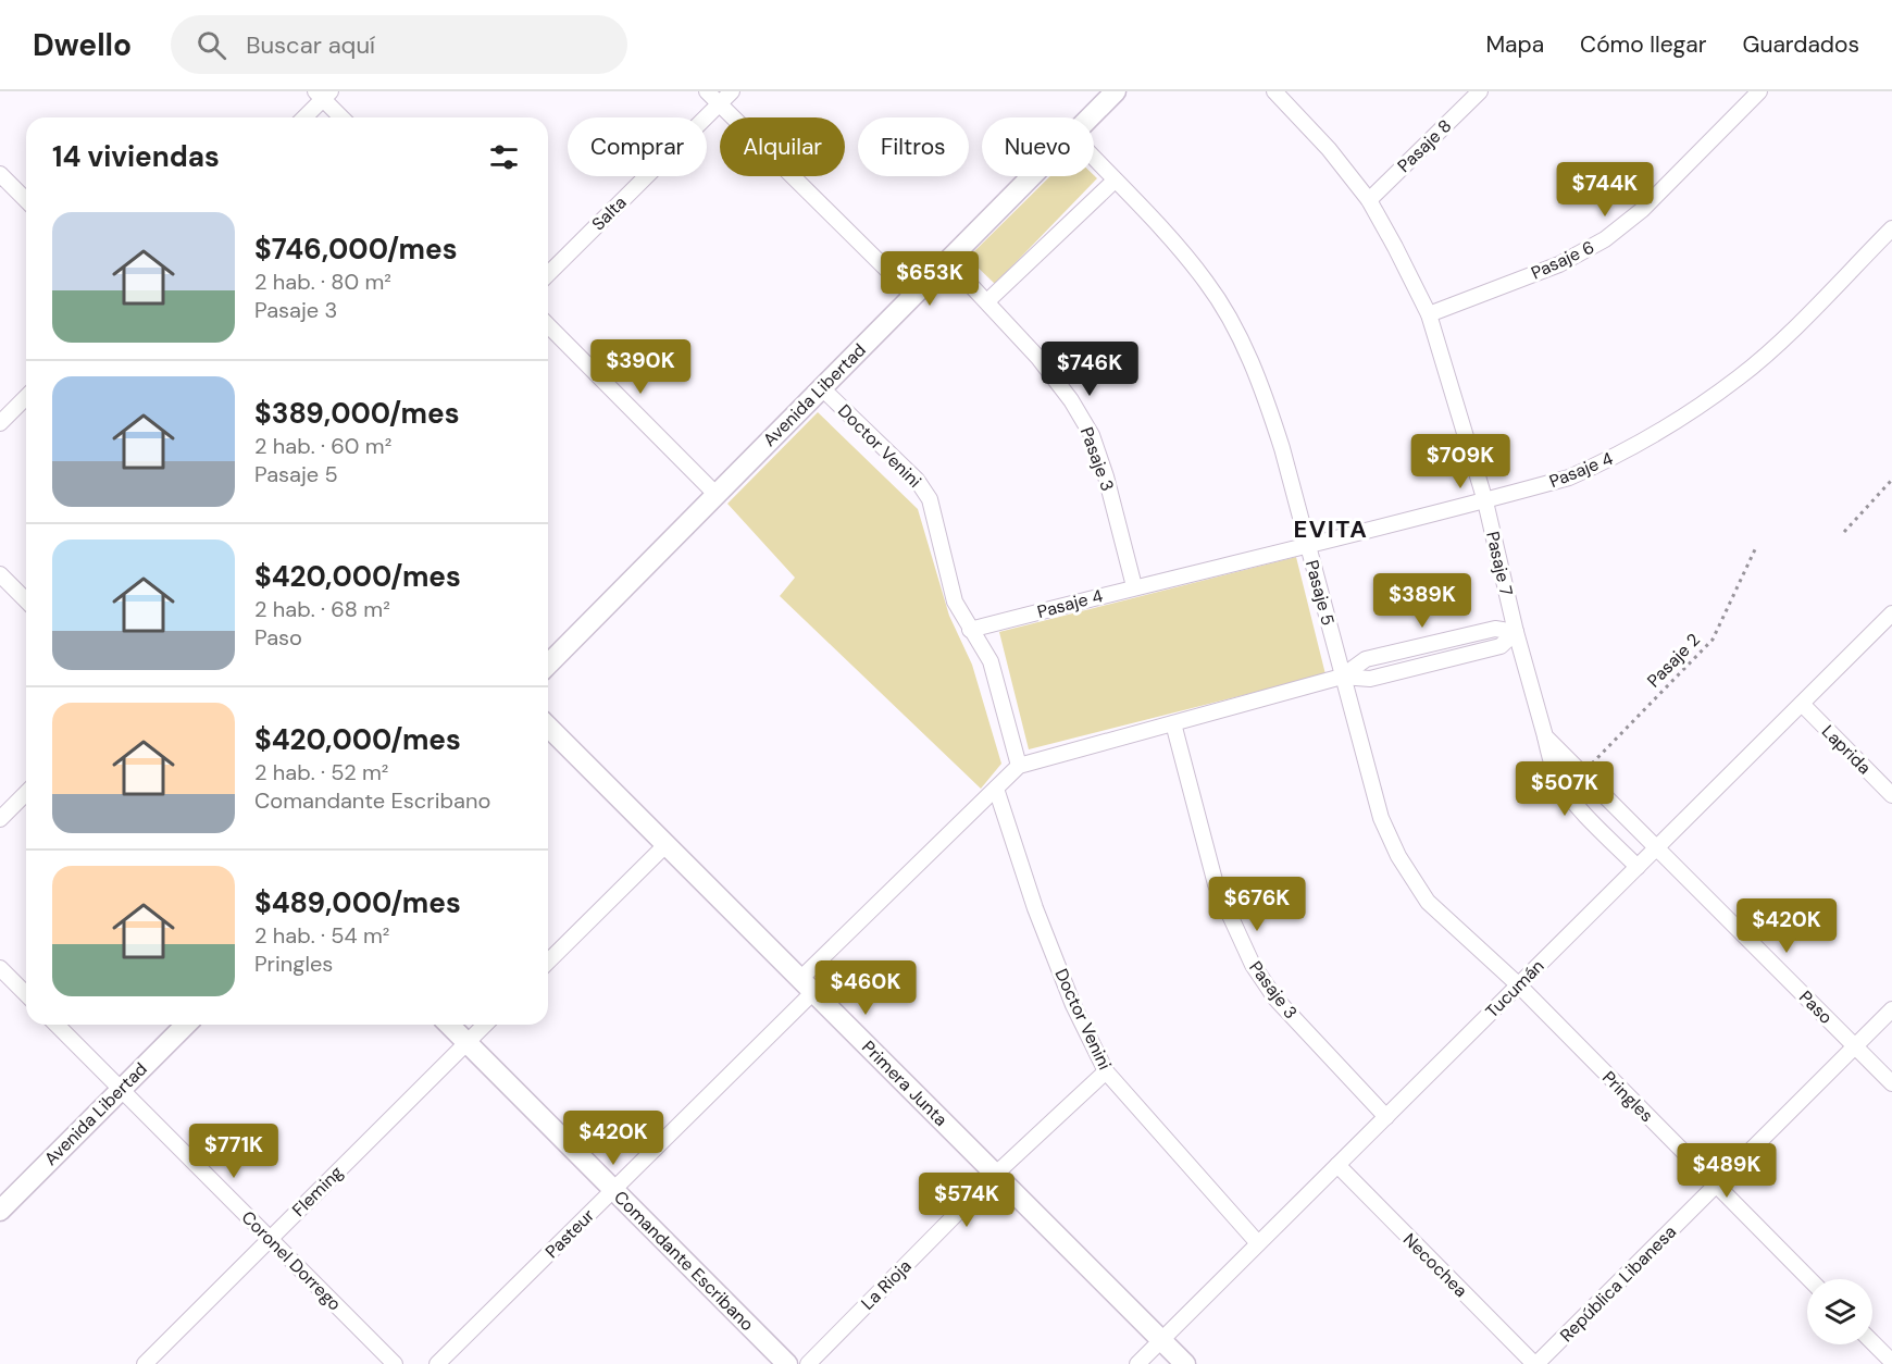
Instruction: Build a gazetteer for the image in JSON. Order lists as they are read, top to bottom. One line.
{"streets":{"main road":["Avenida Libertad","Primera Junta","Comandante Escribano"],"street":["Pasaje 8","Salta","Pasaje 6","Doctor Venini","Pasaje 3","Pasaje 4","Pasaje 7","Pasaje 5","Laprida","Tucumán","Paso","Pringles","Fleming","Pasteur","Coronel Dorrego","Necochea","República Libanesa","La Rioja"],"path":["Pasaje 2"]},"crossings":[["Pasaje 8","Pasaje 7"],["Pasaje 6","Pasaje 7"],["Avenida Libertad","Doctor Venini"],["Avenida Libertad","Pasaje 3"],["Avenida Libertad","Coronel Dorrego"],["Doctor Venini","Pasaje 4"],["Doctor Venini","Tucumán"],["Doctor Venini","Pasteur"],["Doctor Venini","La Rioja"],["Pasaje 3","Pasaje 4"],["Pasaje 3","Tucumán"],["Pasaje 4","Pasaje 7"],["Pasaje 4","Pasaje 5"],["Pasaje 7","Tucumán"],["Pasaje 5","Tucumán"],["Pasaje 5","Pringles"],["Laprida","Tucumán"],["Tucumán","Paso"],["Tucumán","Primera Junta"],["Tucumán","Pringles"],["Tucumán","Necochea"],["Paso","República Libanesa"],["Primera Junta","Pasteur"],["Primera Junta","La Rioja"],["Pringles","República Libanesa"],["Fleming","Coronel Dorrego"],["Fleming","Comandante Escribano"],["Pasteur","Comandante Escribano"],["Necochea","República Libanesa"]],"districts":["EVITA"],"page":{"header":"Dwello","search":"Buscar aquí","nav":["Mapa","Cómo llegar","Guardados"],"chip":["Comprar","Alquilar","Filtros","Nuevo"],"heading":"14 viviendas","price":["$744K","$653K","$390K","$746K","$709K","$389K","$507K","$676K","$420K","$460K","$420K","$771K","$489K","$574K"],"list":[{"name":"$746,000/mes","note":"2 hab. · 80 m² · Pasaje 3"},{"name":"$389,000/mes","note":"2 hab. · 60 m² · Pasaje 5"},{"name":"$420,000/mes","note":"2 hab. · 68 m² · Paso"},{"name":"$420,000/mes","note":"2 hab. · 52 m² · Comandante Escribano"},{"name":"$489,000/mes","note":"2 hab. · 54 m² · Pringles"}]}}
